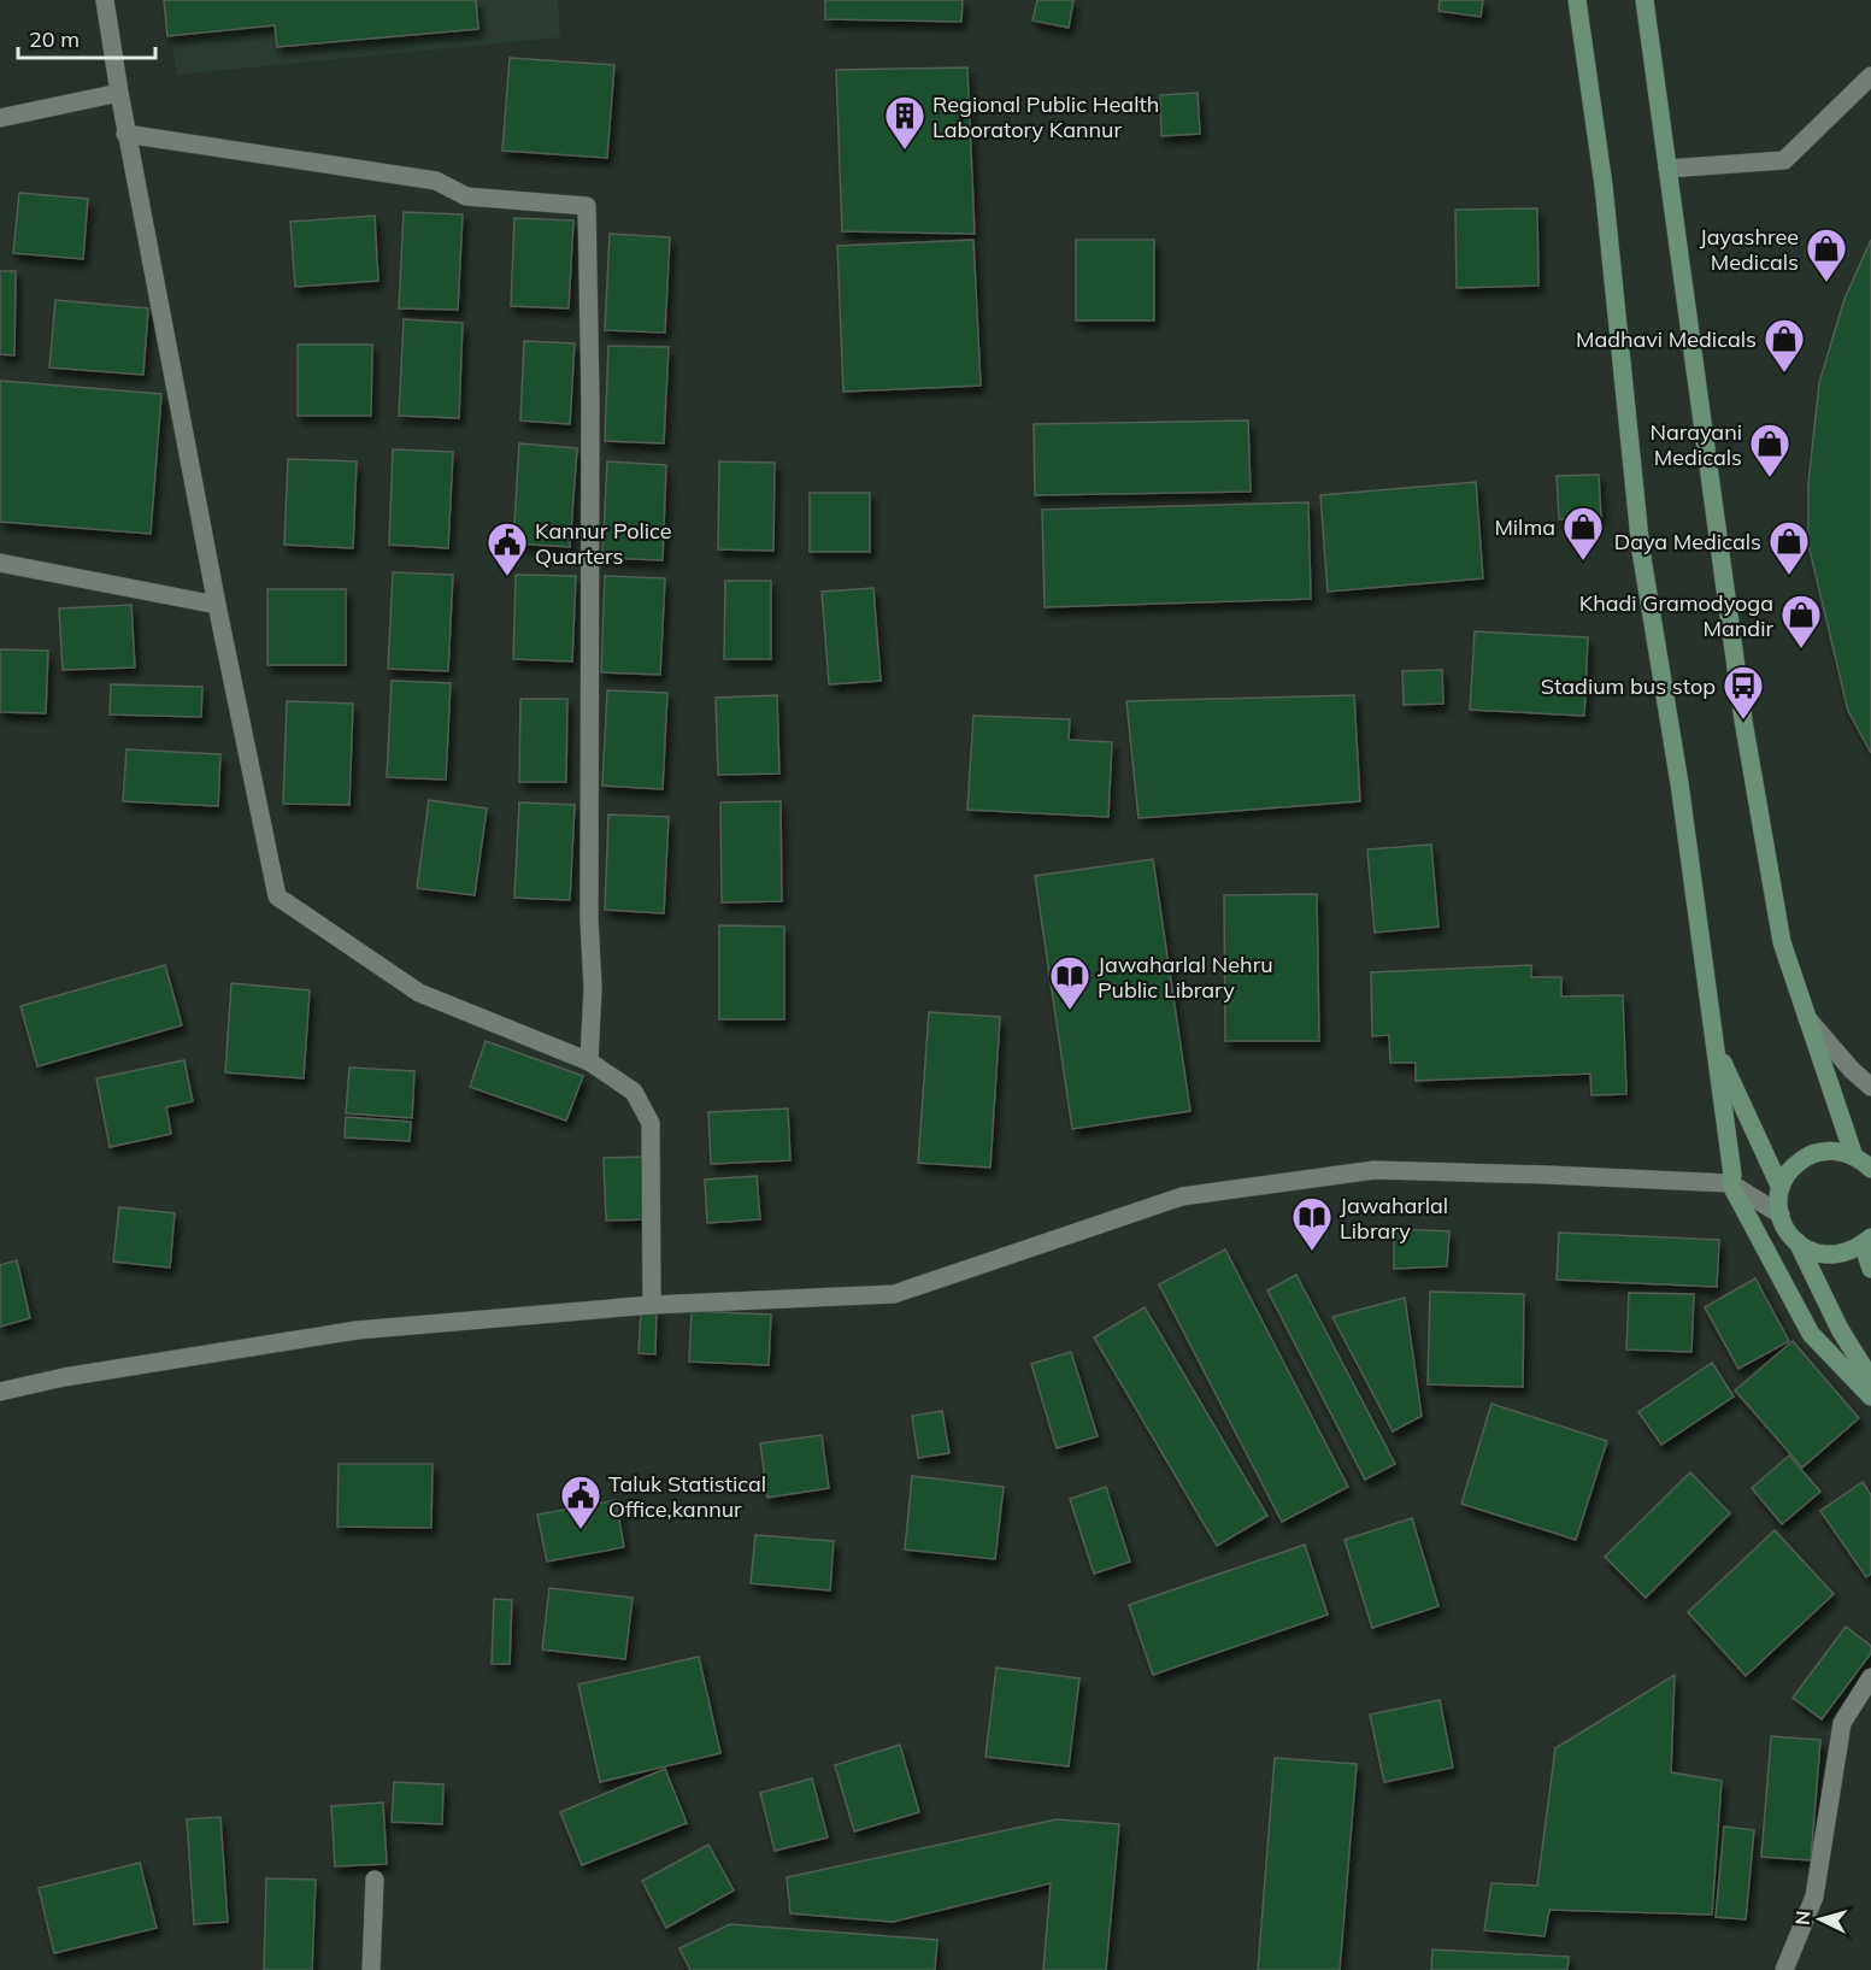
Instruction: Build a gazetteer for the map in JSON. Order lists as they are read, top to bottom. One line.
{"places":{"building":["Regional Public Health Laboratory Kannur"],"shop":["Jayashree Medicals","Madhavi Medicals","Narayani Medicals","Milma","Daya Medicals","Khadi Gramodyoga Mandir"],"public building":["Kannur Police Quarters","Taluk Statistical Office,kannur"],"bus stop":["Stadium bus stop"],"library":["Jawaharlal Nehru Public Library","Jawaharlal Library"]},"scale_bar":"20 m","north":"left"}
